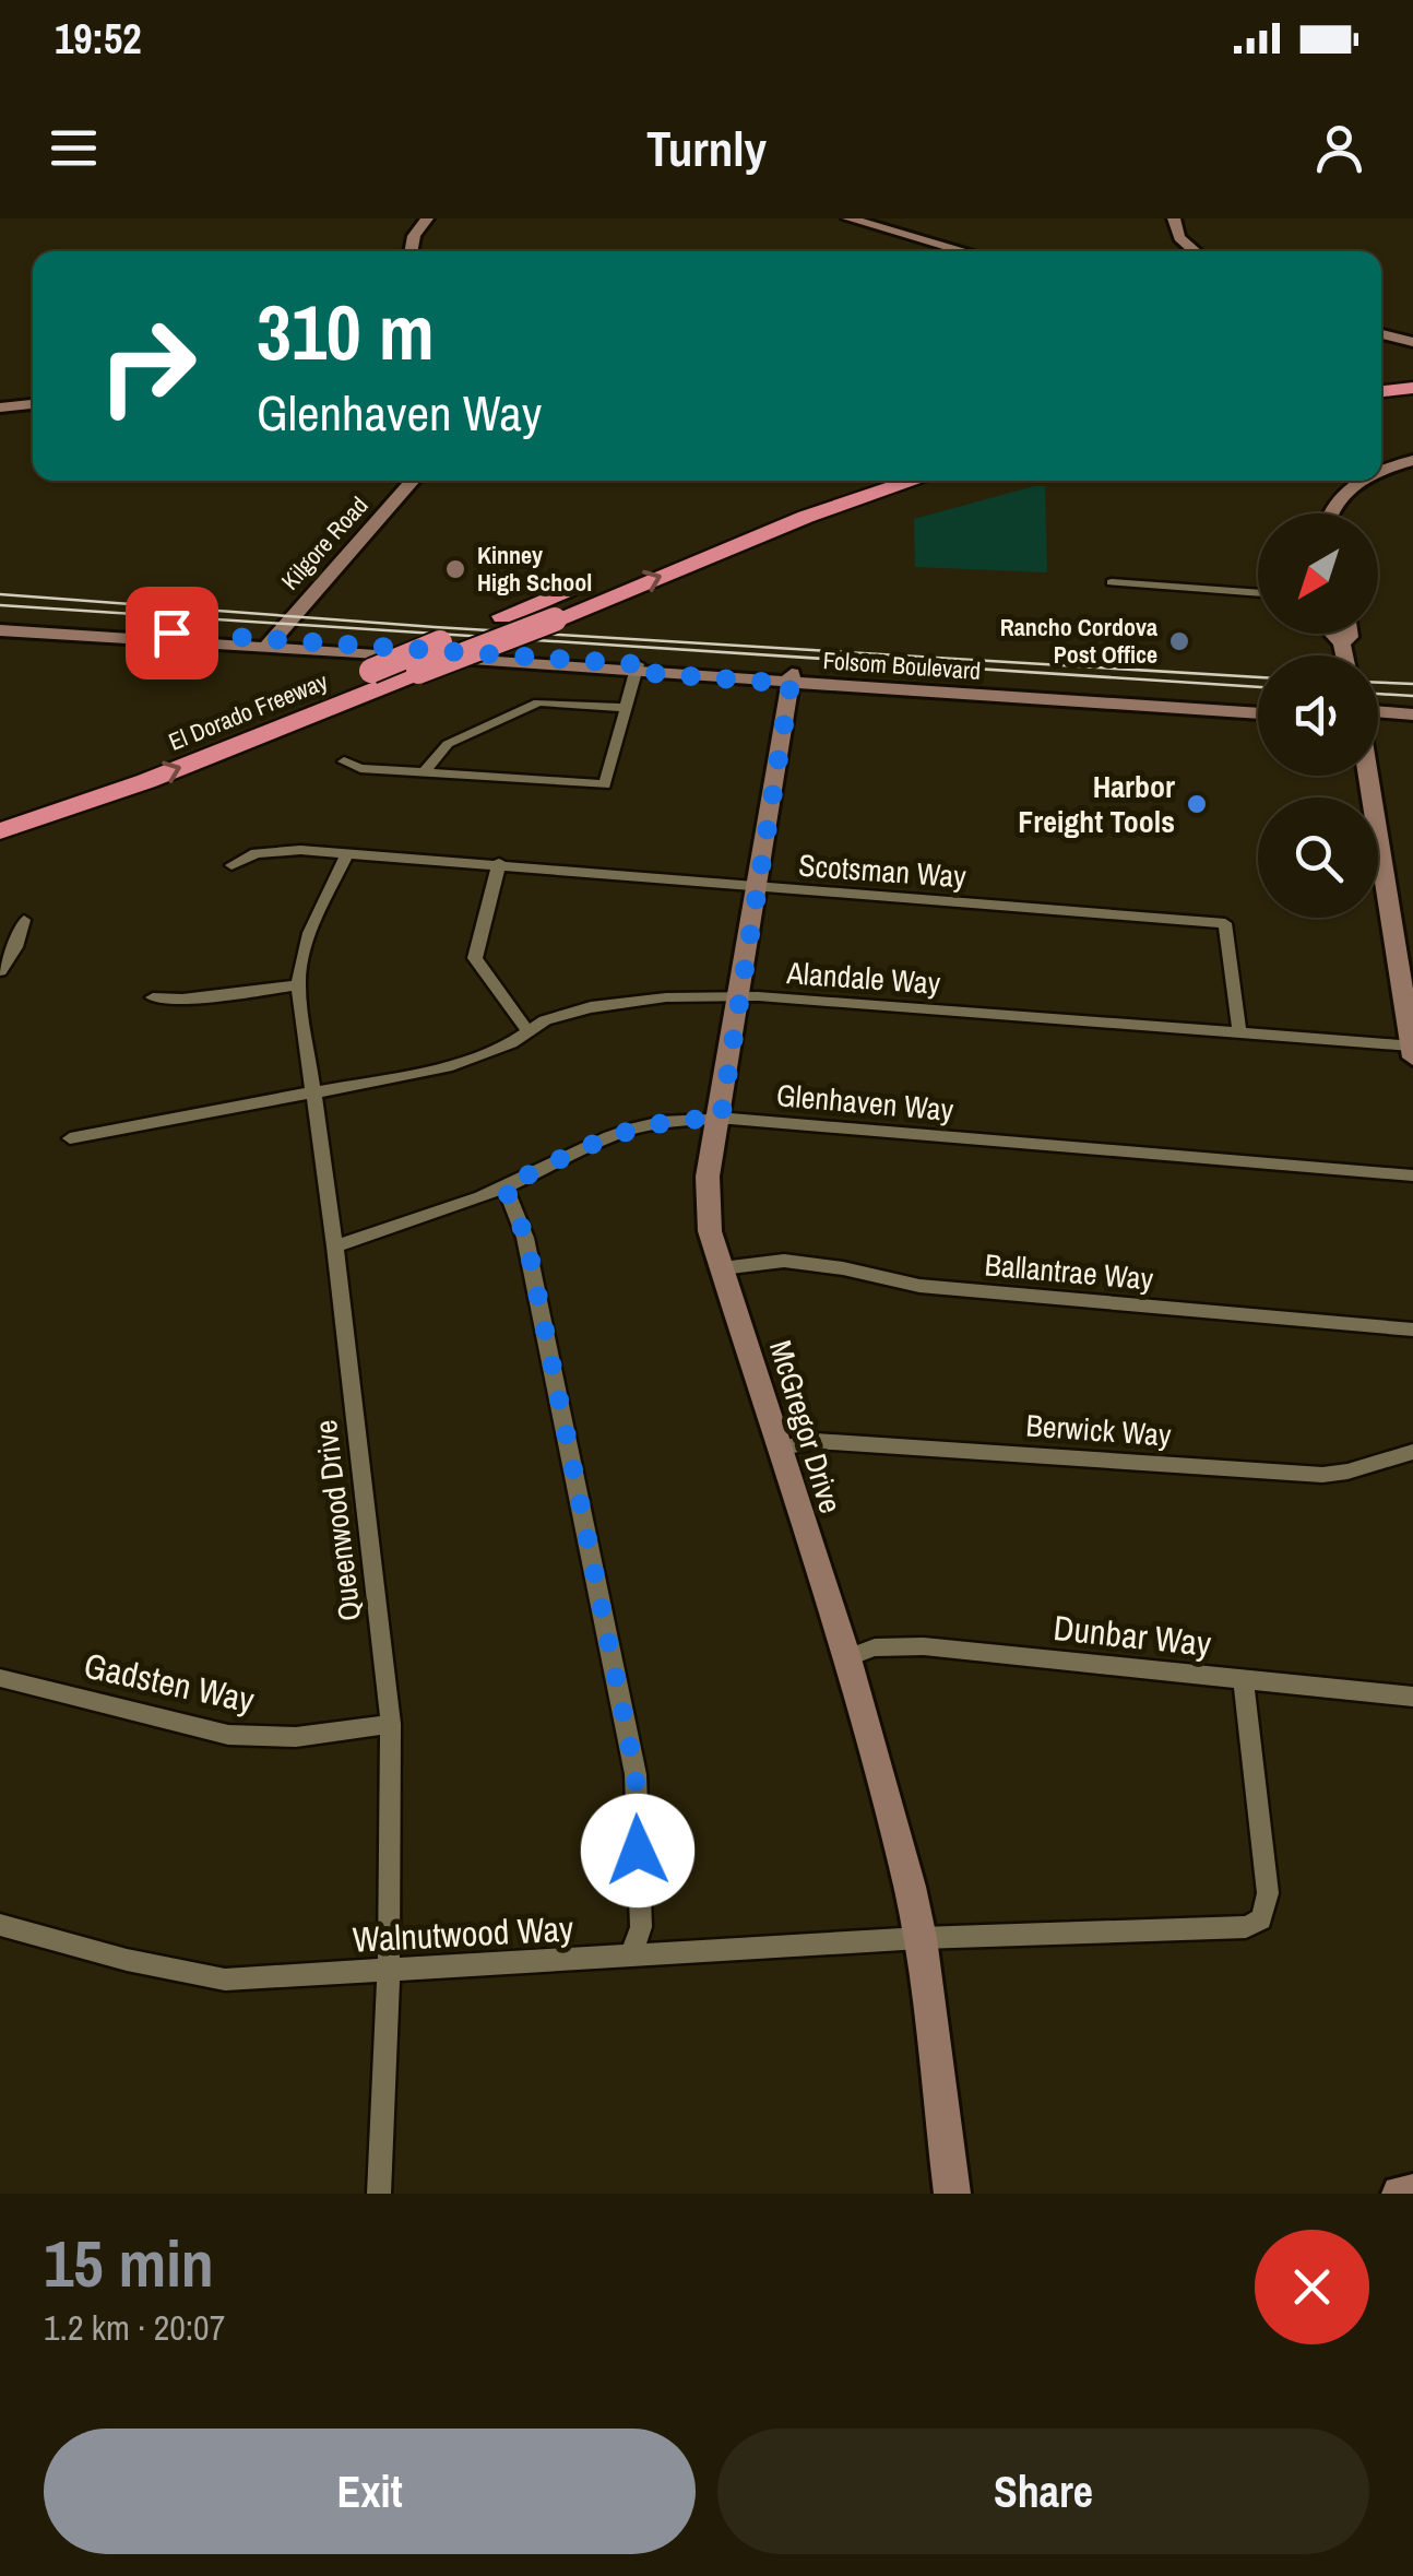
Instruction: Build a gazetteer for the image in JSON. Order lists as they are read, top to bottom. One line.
{"streets":{"highway":["El Dorado Freeway"],"street":["Kilgore Road","Folsom Boulevard","Scotsman Way","Alandale Way","Glenhaven Way","Ballantrae Way","McGregor Drive","Berwick Way","Queenwood Drive","Dunbar Way","Gadsten Way","Walnutwood Way"]},"crossings":[["Kilgore Road","Folsom Boulevard"],["Folsom Boulevard","McGregor Drive"],["Scotsman Way","Alandale Way"],["Scotsman Way","McGregor Drive"],["Scotsman Way","Queenwood Drive"],["Alandale Way","McGregor Drive"],["Alandale Way","Queenwood Drive"],["Glenhaven Way","McGregor Drive"],["Glenhaven Way","Queenwood Drive"],["Ballantrae Way","McGregor Drive"],["McGregor Drive","Berwick Way"],["McGregor Drive","Dunbar Way"],["McGregor Drive","Walnutwood Way"],["Queenwood Drive","Gadsten Way"],["Queenwood Drive","Walnutwood Way"],["Dunbar Way","Walnutwood Way"]],"places":["Kinney High School","Rancho Cordova Post Office","Harbor Freight Tools"],"north":"bottom left","page":{"status":"19:52","header":"Turnly","turn":["310 m","Glenhaven Way"],"heading":["15 min","1.2 km · 20:07"],"buttons":["Exit","Share"]}}
